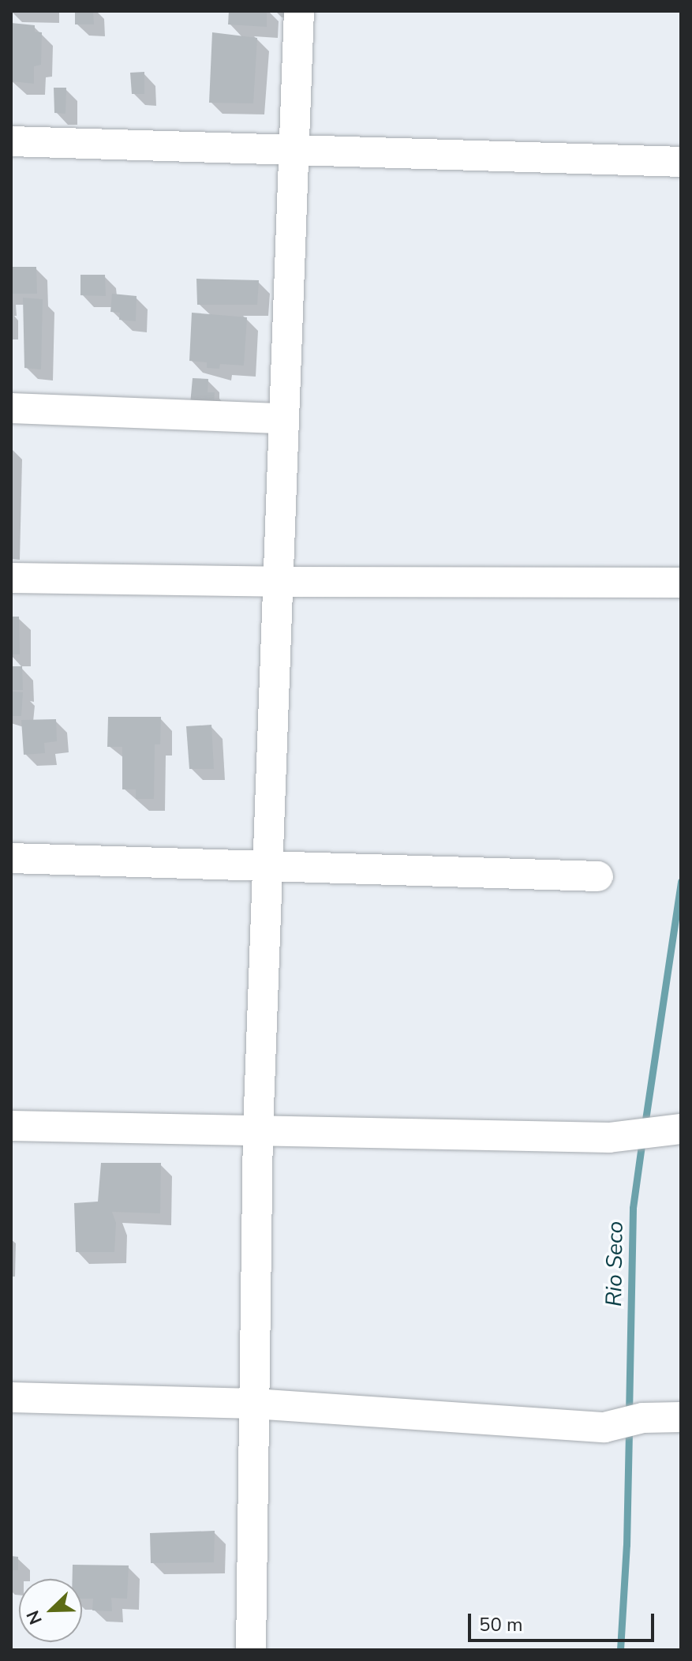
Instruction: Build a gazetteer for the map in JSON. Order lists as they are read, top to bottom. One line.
{"water":["Rio Seco"],"scale_bar":"50 m","north":"bottom left"}
